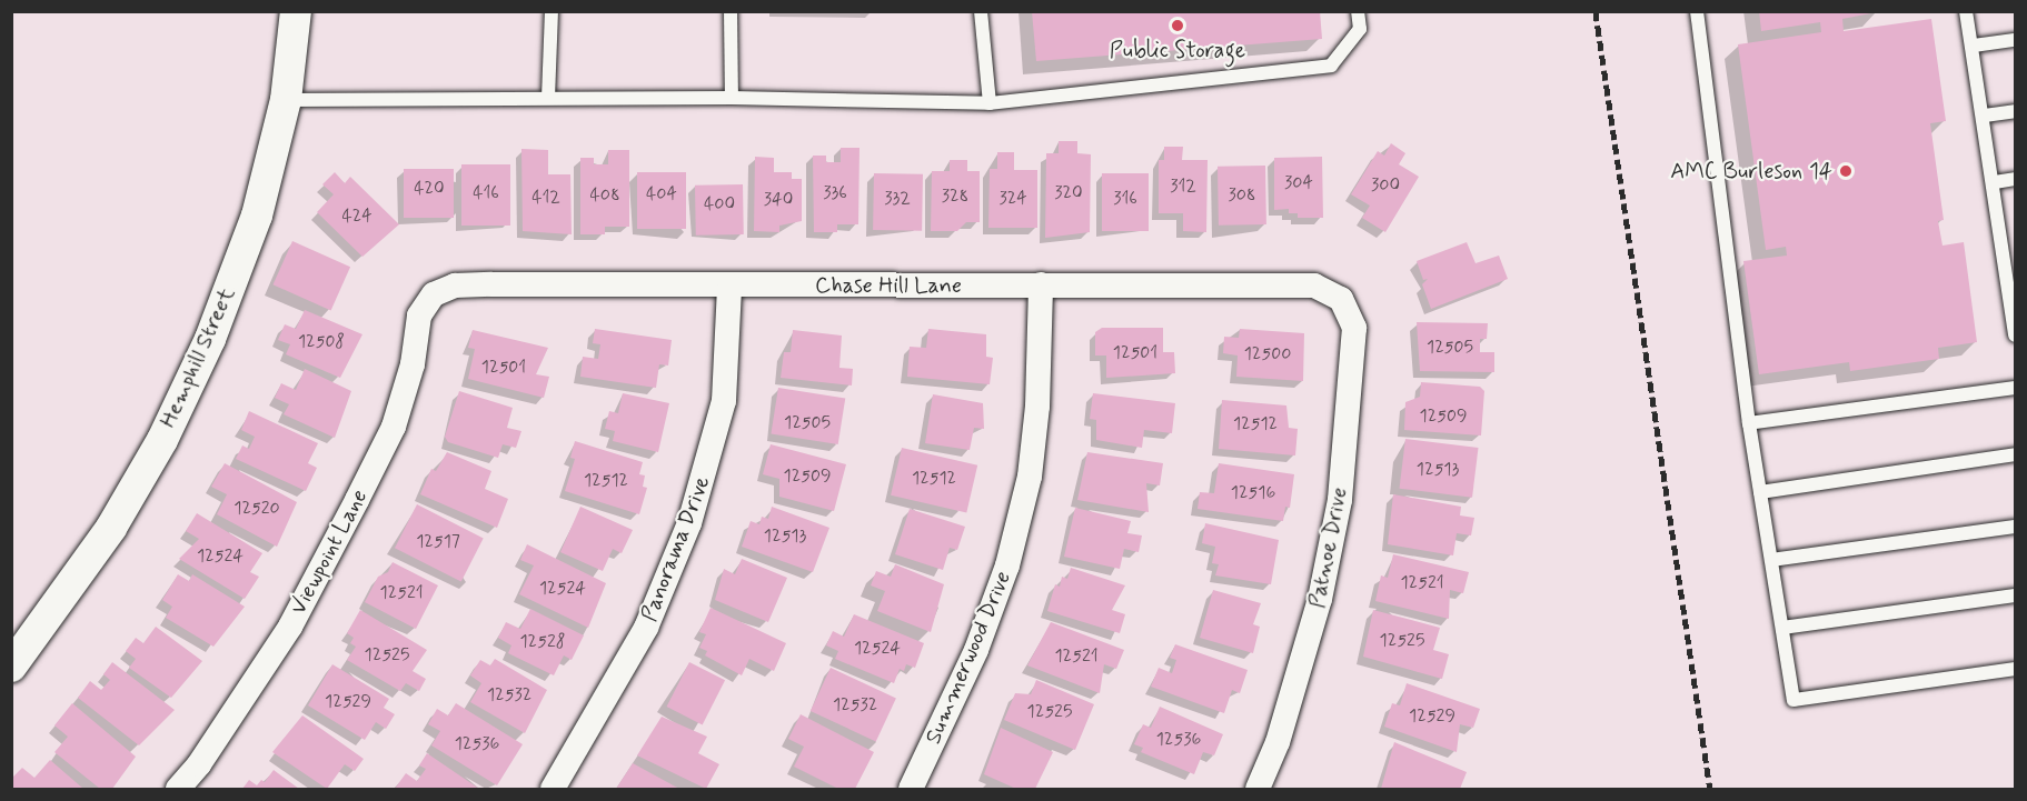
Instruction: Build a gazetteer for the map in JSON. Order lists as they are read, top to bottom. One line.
{"streets":{"street":["Chase Hill Lane","Hemphill Street","Patnoe Drive","Panorama Drive","Viewpoint Lane","Summerwood Drive"]},"crossings":[["Chase Hill Lane","Patnoe Drive"],["Chase Hill Lane","Panorama Drive"],["Chase Hill Lane","Viewpoint Lane"],["Chase Hill Lane","Summerwood Drive"]],"places":["Public Storage","AMC Burleson 14"],"house_numbers":["304","300","312","420","416","336","320","404","408","308","328","412","332","324","316","340","400","424","12508","12505","12501","12500","12501","12509","12505","12512","12513","12509","12512","12512","12516","12520","12513","12517","12524","12521","12524","12521","12525","12528","12524","12525","12521","12532","12529","12532","12525","12529","12536","12536"]}
